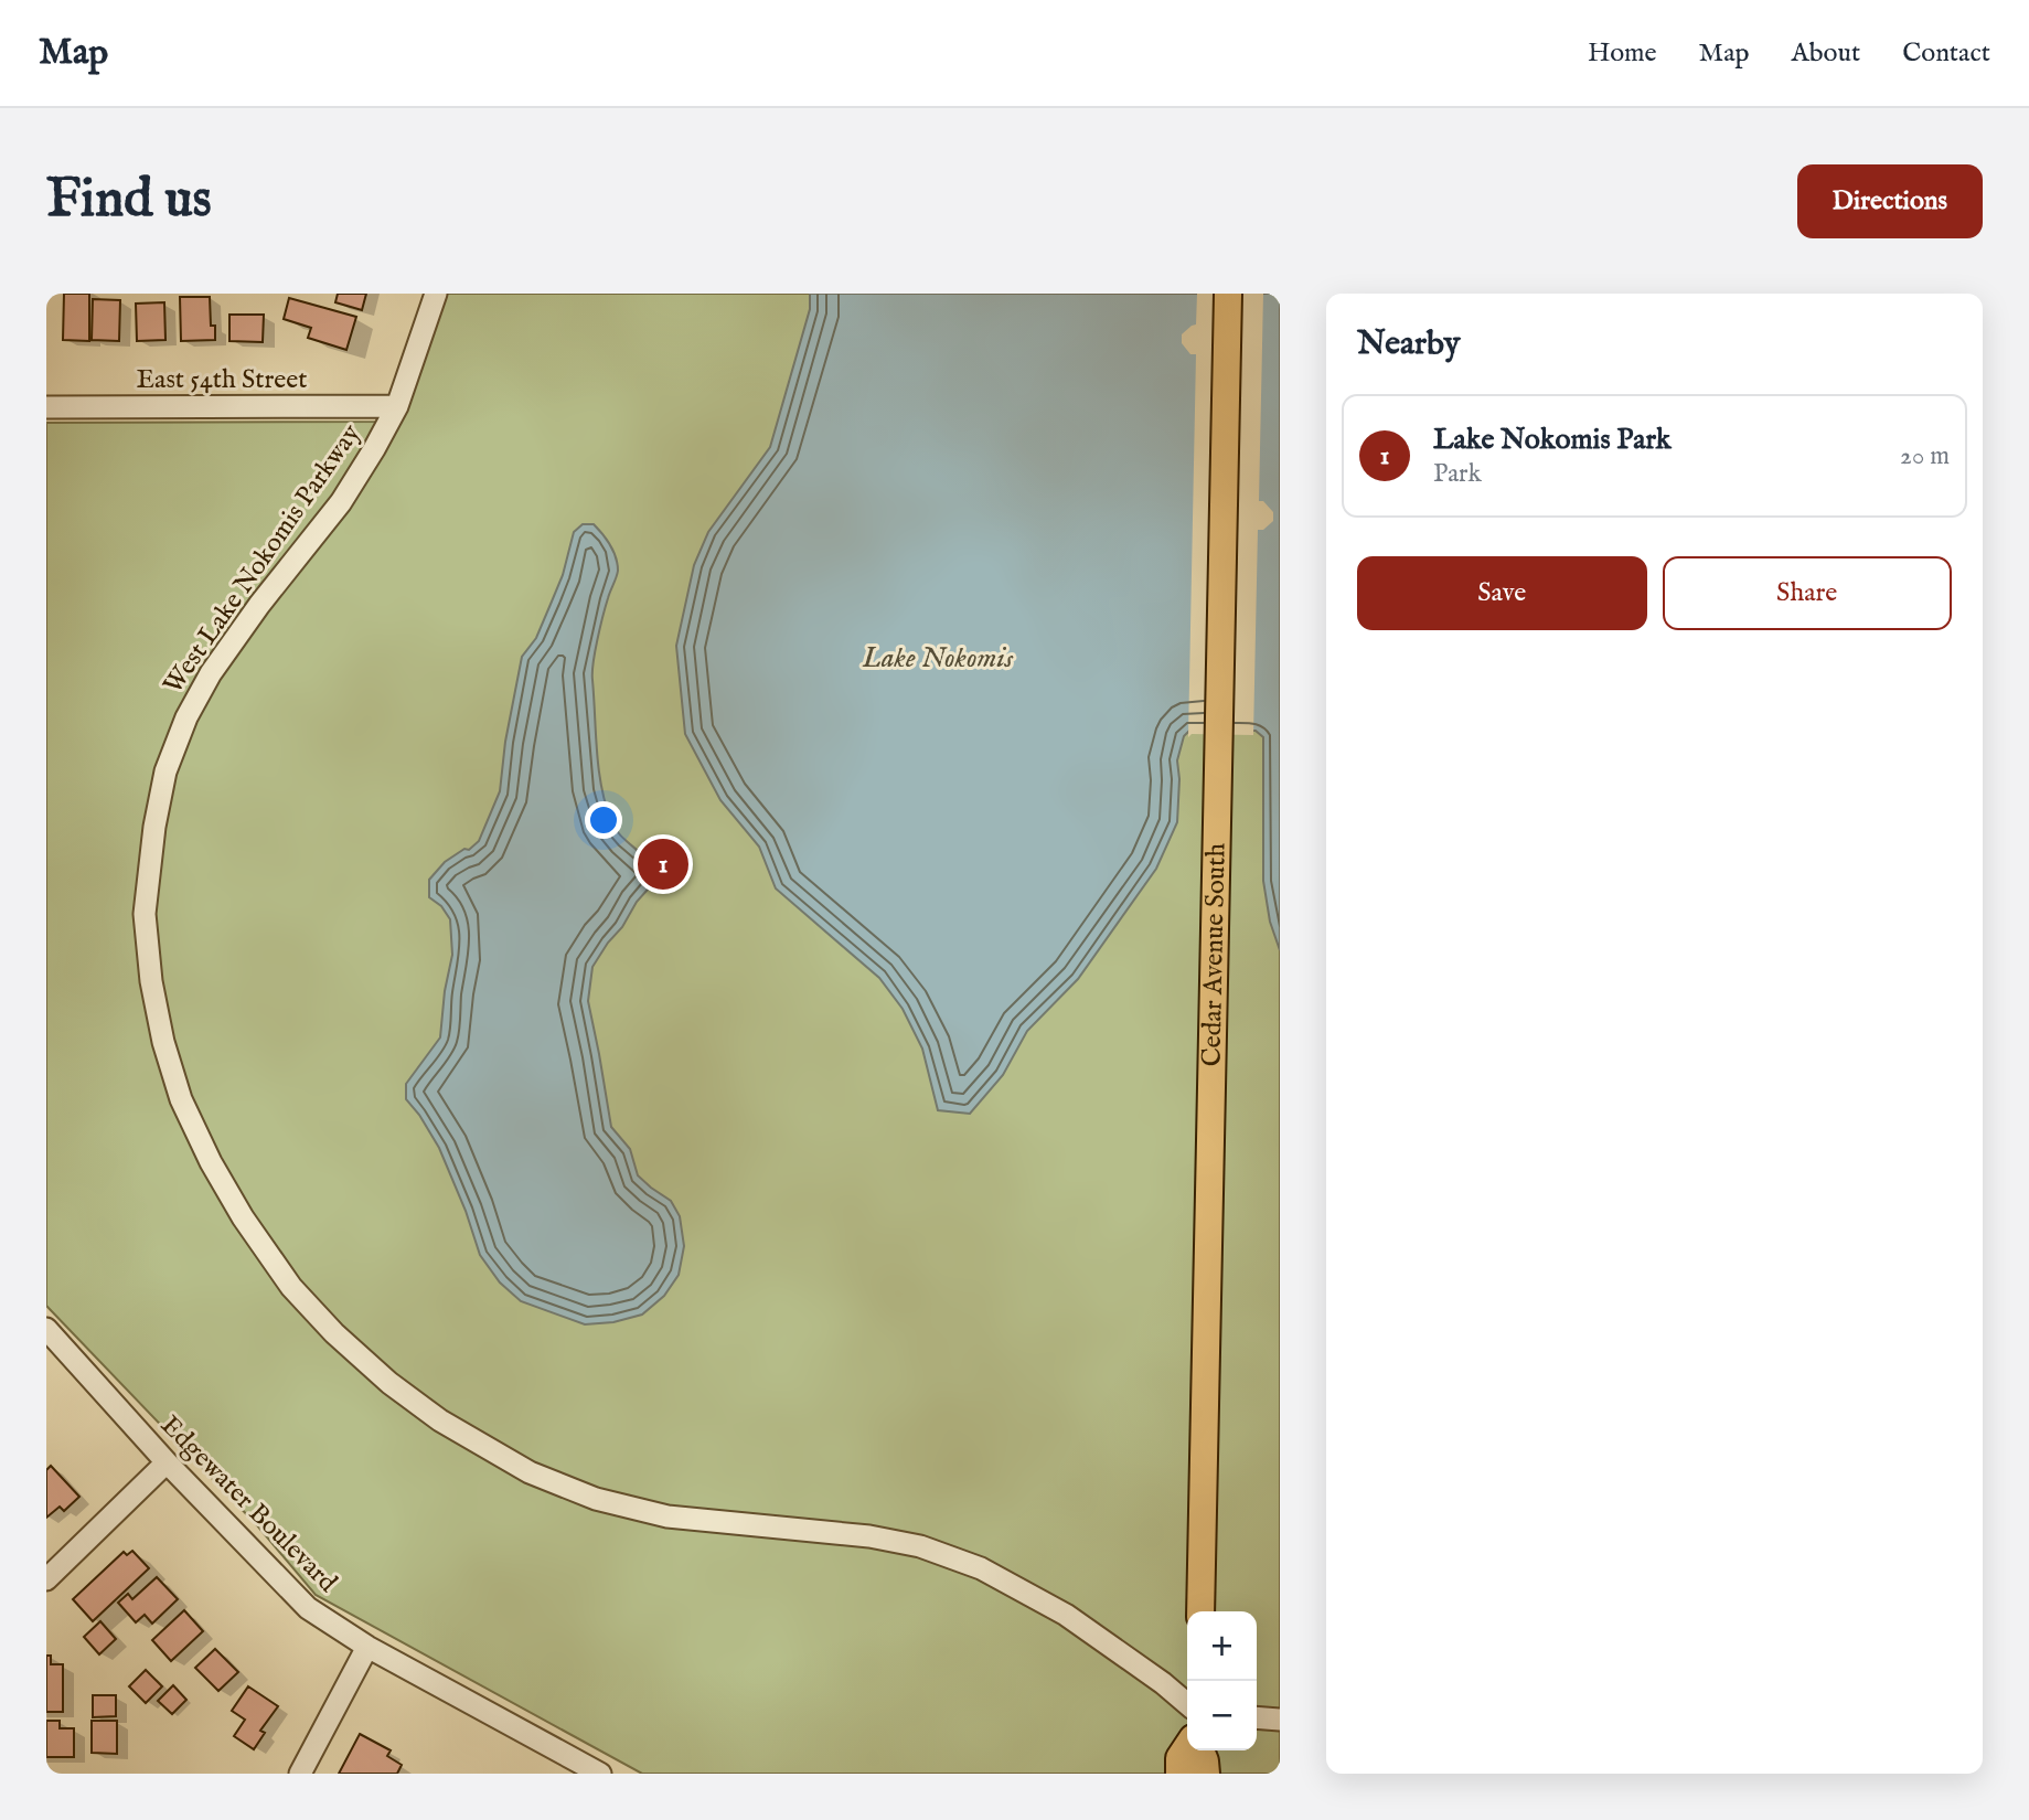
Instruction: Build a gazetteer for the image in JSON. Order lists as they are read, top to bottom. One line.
{"streets":{"main road":["Cedar Avenue South"],"street":["East 54th Street","West Lake Nokomis Parkway","Edgewater Boulevard"]},"crossings":[["East 54th Street","West Lake Nokomis Parkway"]],"water":["Lake Nokomis"],"page":{"header":"Map","nav":["Home","Map","About","Contact"],"buttons":["Directions",["Save","Share"]],"title":"Find us","heading":"Nearby","list":[{"mark":"1","name":"Lake Nokomis Park","note":"Park","value":"20 m"}],"pins":"1","map_buttons":["+","−"]}}
